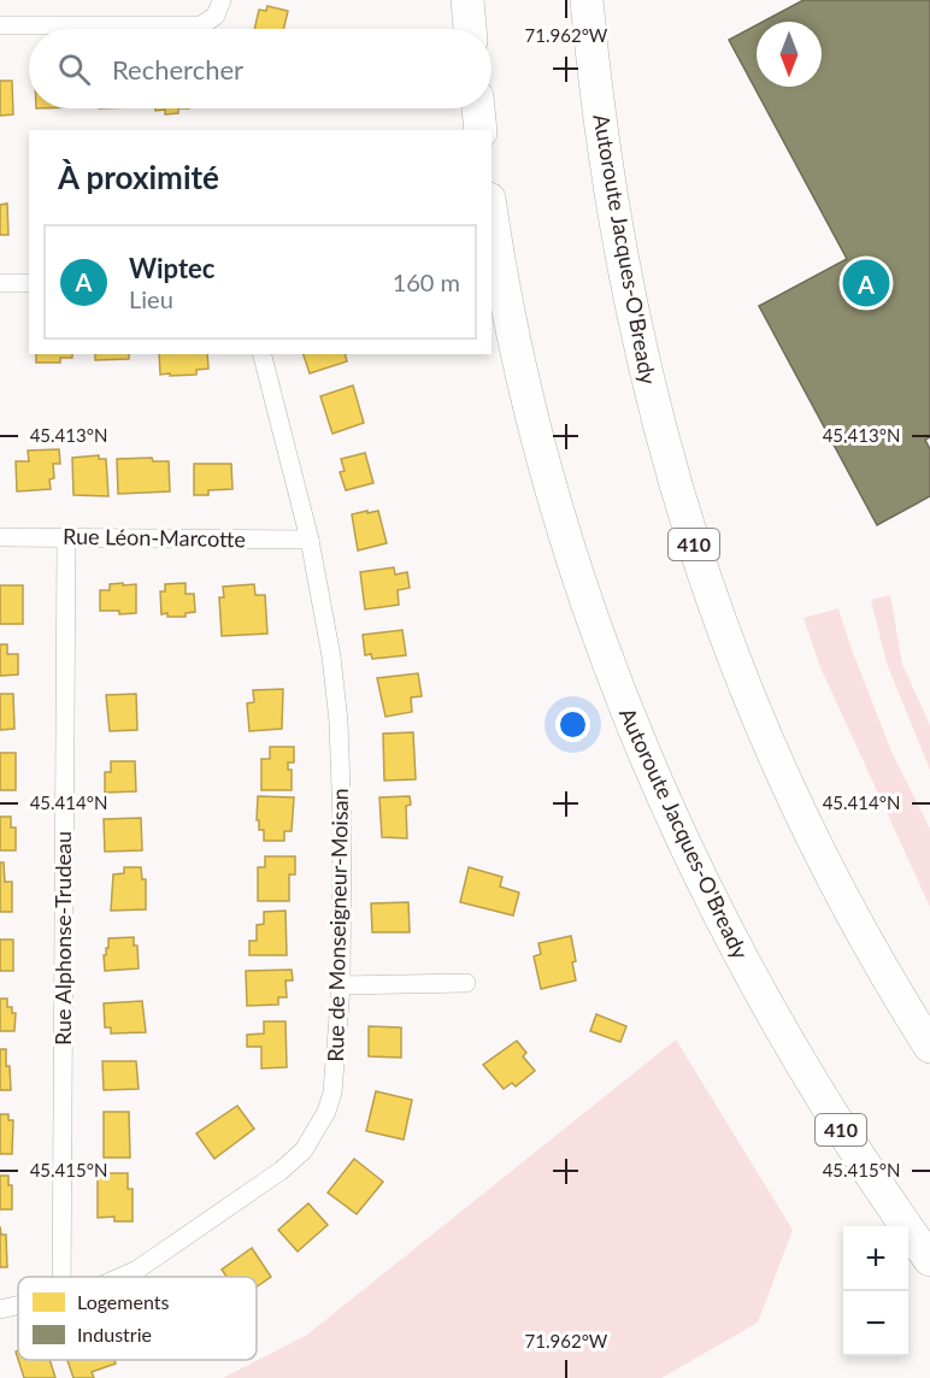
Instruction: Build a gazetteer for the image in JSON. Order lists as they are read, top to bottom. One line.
{"streets":{"highway":["Autoroute Jacques-O'Bready","410"],"street":["Rue Léon-Marcotte","Rue de Monseigneur-Moisan","Rue Alphonse-Trudeau"]},"crossings":[["Rue Léon-Marcotte","Rue de Monseigneur-Moisan"],["Rue Léon-Marcotte","Rue Alphonse-Trudeau"]],"legend":["Logements","Industrie"],"north":"bottom","page":{"search":"Rechercher","heading":"À proximité","list":[{"mark":"A","name":"Wiptec","note":"Lieu","value":"160 m"}],"pins":"A","map_buttons":["+","−"]},"coordinates":["71.962°W","45.413°N","45.414°N","45.415°N"]}
